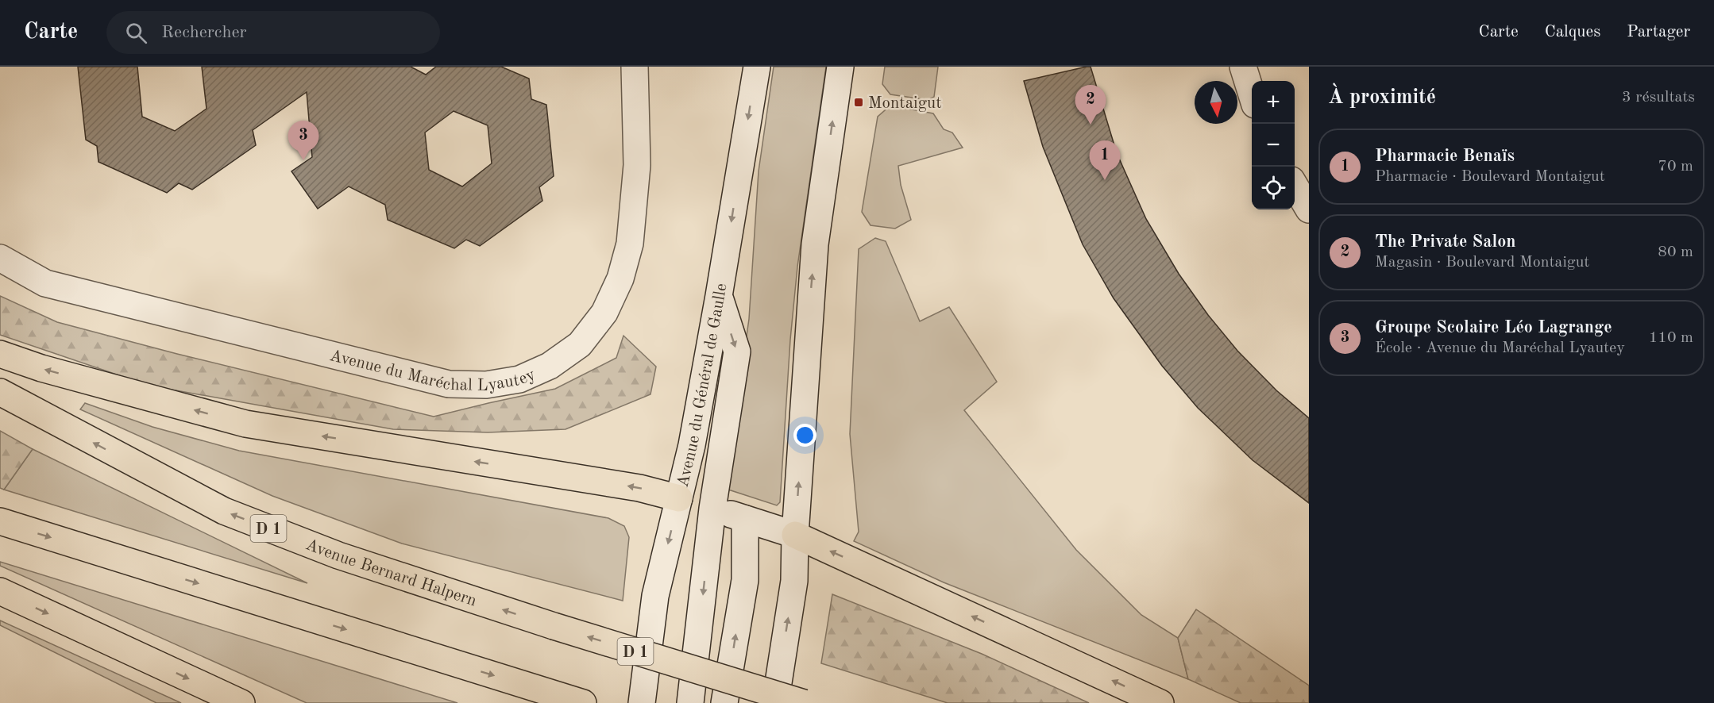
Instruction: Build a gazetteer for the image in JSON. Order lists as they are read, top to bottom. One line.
{"streets":{"highway":["D 1","Avenue Bernard Halpern"],"main road":["Avenue du Maréchal Lyautey","Avenue du Général de Gaulle"]},"places":{"transit":["Montaigut"]},"north":"bottom","page":{"header":"Carte","search":"Rechercher","nav":["Carte","Calques","Partager"],"heading":["À proximité","3 résultats"],"map_buttons":["+","−"],"pins":["2","3","1"],"list":[{"mark":"1","name":"Pharmacie Benaïs","note":"Pharmacie · Boulevard Montaigut","value":"70 m"},{"mark":"2","name":"The Private Salon","note":"Magasin · Boulevard Montaigut","value":"80 m"},{"mark":"3","name":"Groupe Scolaire Léo Lagrange","note":"École · Avenue du Maréchal Lyautey","value":"110 m"}]}}
